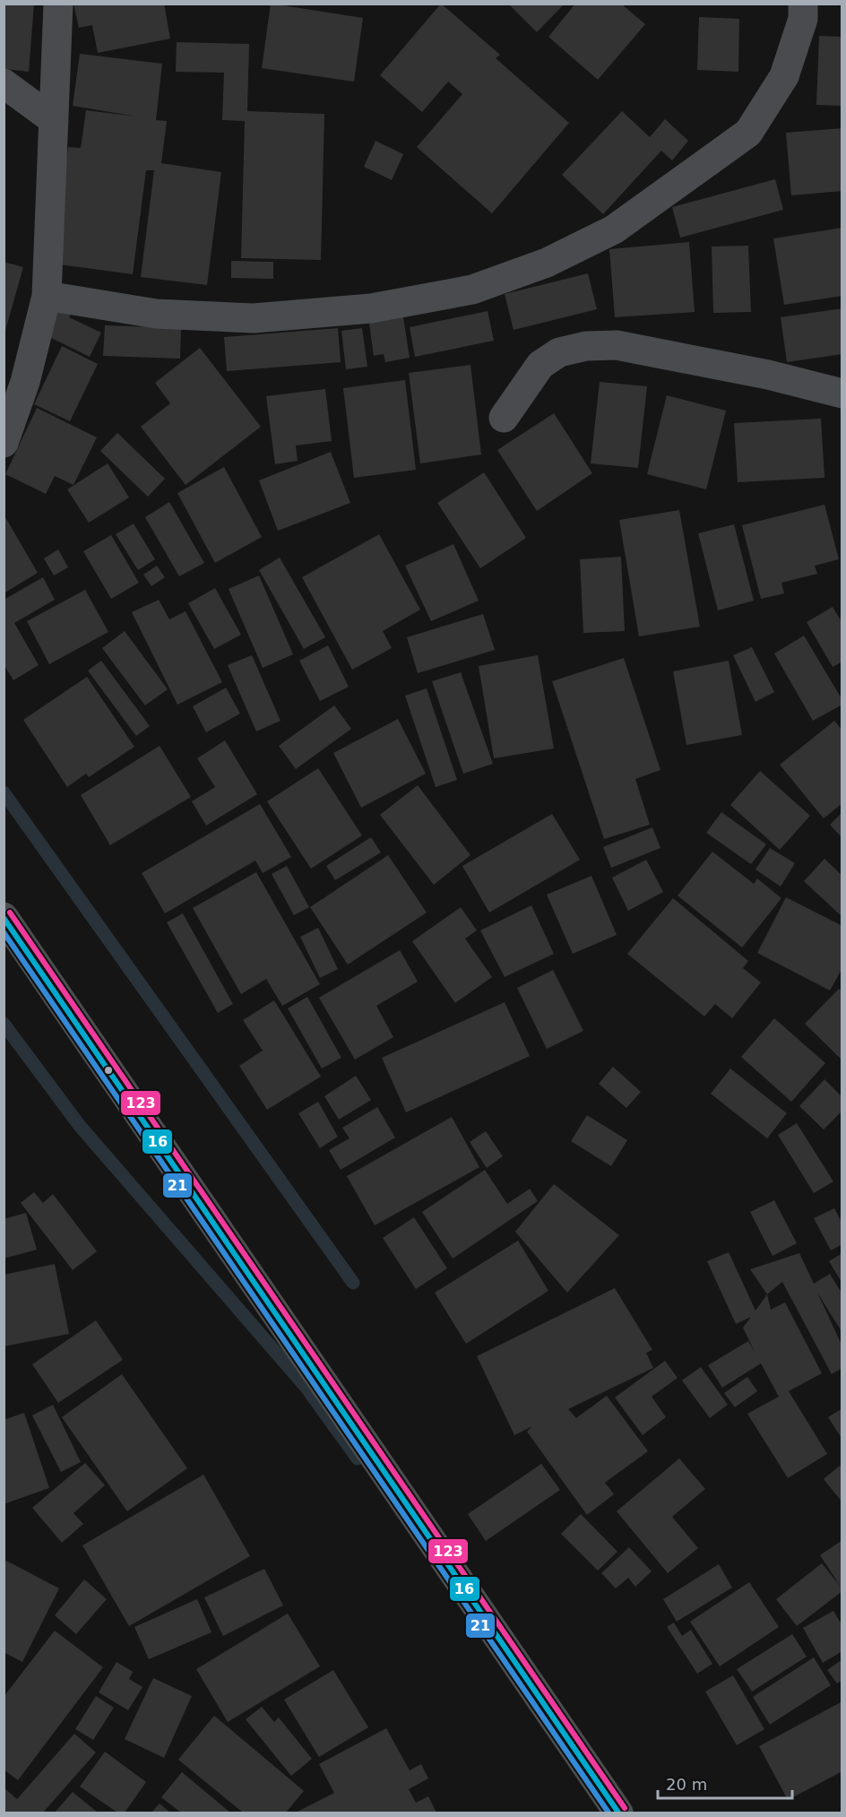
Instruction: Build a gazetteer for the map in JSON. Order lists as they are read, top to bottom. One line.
{"lines":["transit line 123","transit line 16","transit line 21"],"scale_bar":"20 m"}
